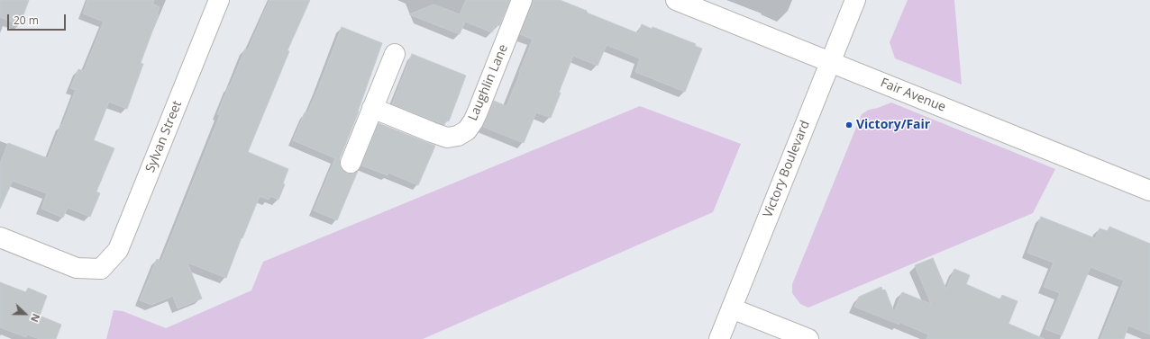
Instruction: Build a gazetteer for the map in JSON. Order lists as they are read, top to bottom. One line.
{"streets":{"street":["Laughlin Lane","Fair Avenue","Sylvan Street","Victory Boulevard"]},"crossings":[["Fair Avenue","Victory Boulevard"]],"places":["Victory/Fair"],"scale_bar":"20 m","north":"right"}
